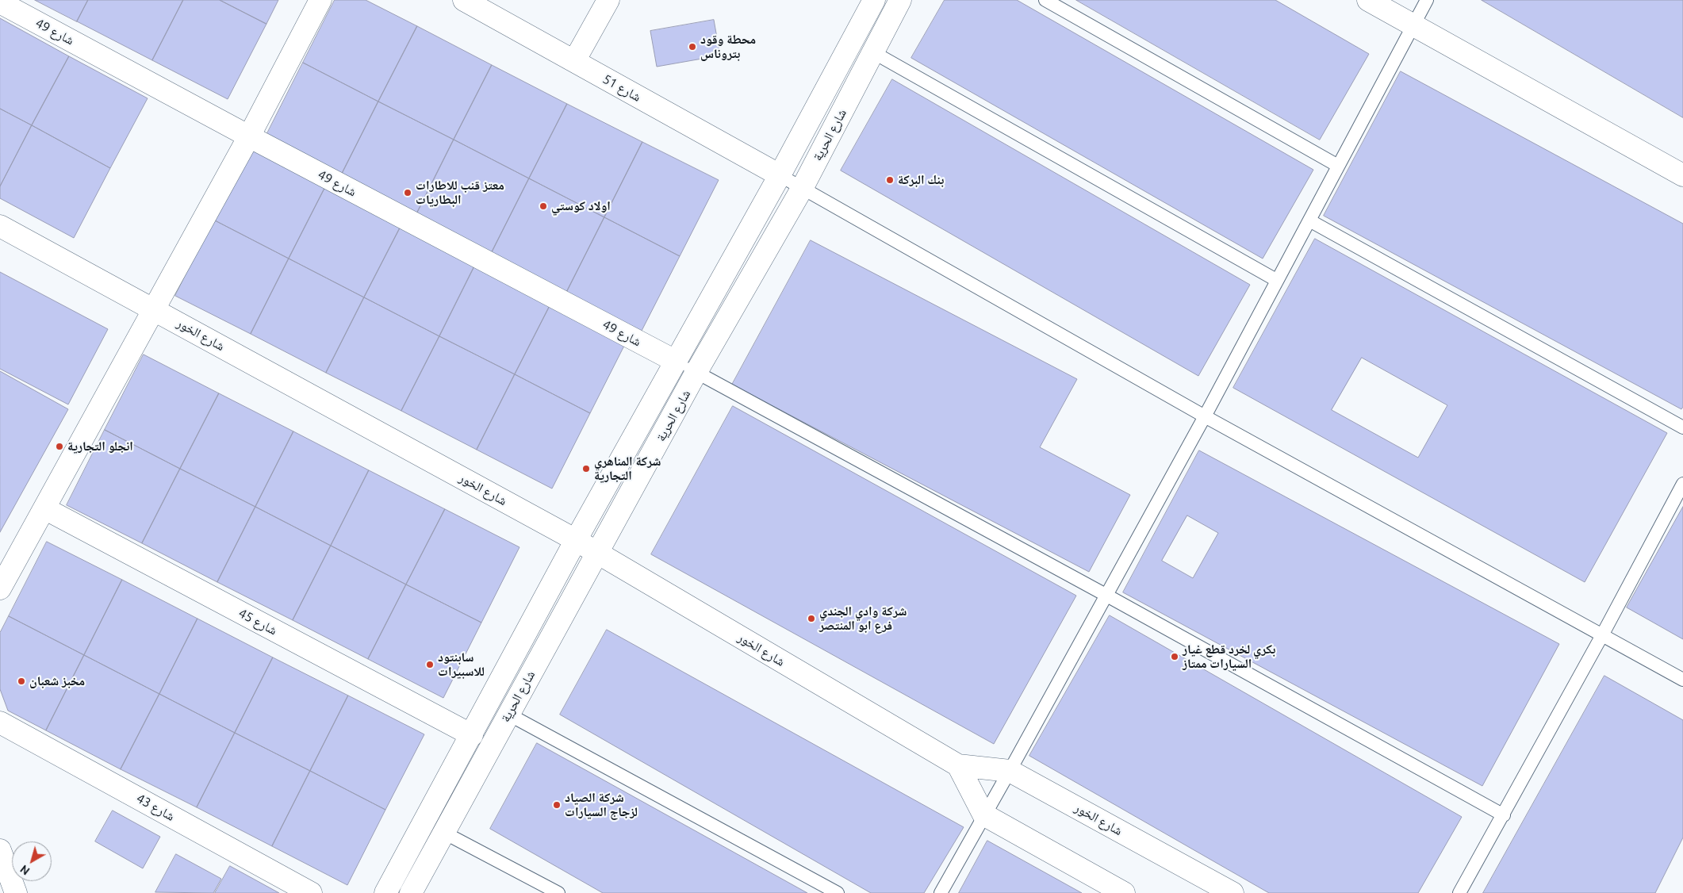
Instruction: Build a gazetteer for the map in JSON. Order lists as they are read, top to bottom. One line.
{"streets":{"street":["شارع 49","شارع 51","شارع الحرية","شارع الخور","شارع 45","شارع 43"]},"crossings":[["شارع 49","شارع الحرية"],["شارع 51","شارع الحرية"],["شارع الحرية","شارع الخور"],["شارع الحرية","شارع 45"]],"places":["محطة وقود بتروناس","بنك البركة","معتز قنب للاطارات البطاريات","اولاد كوستي","انجلو التجارية","شركة المناهري التجارية","شركة وادي الجندي فرع ابو المنتصر","بكري لخرد قطع غيار السيارات ممتاز","سابنتود للاسبيرات","مخبز شعبان","شركة الصياد لزجاج السيارات"],"north":"bottom left"}
